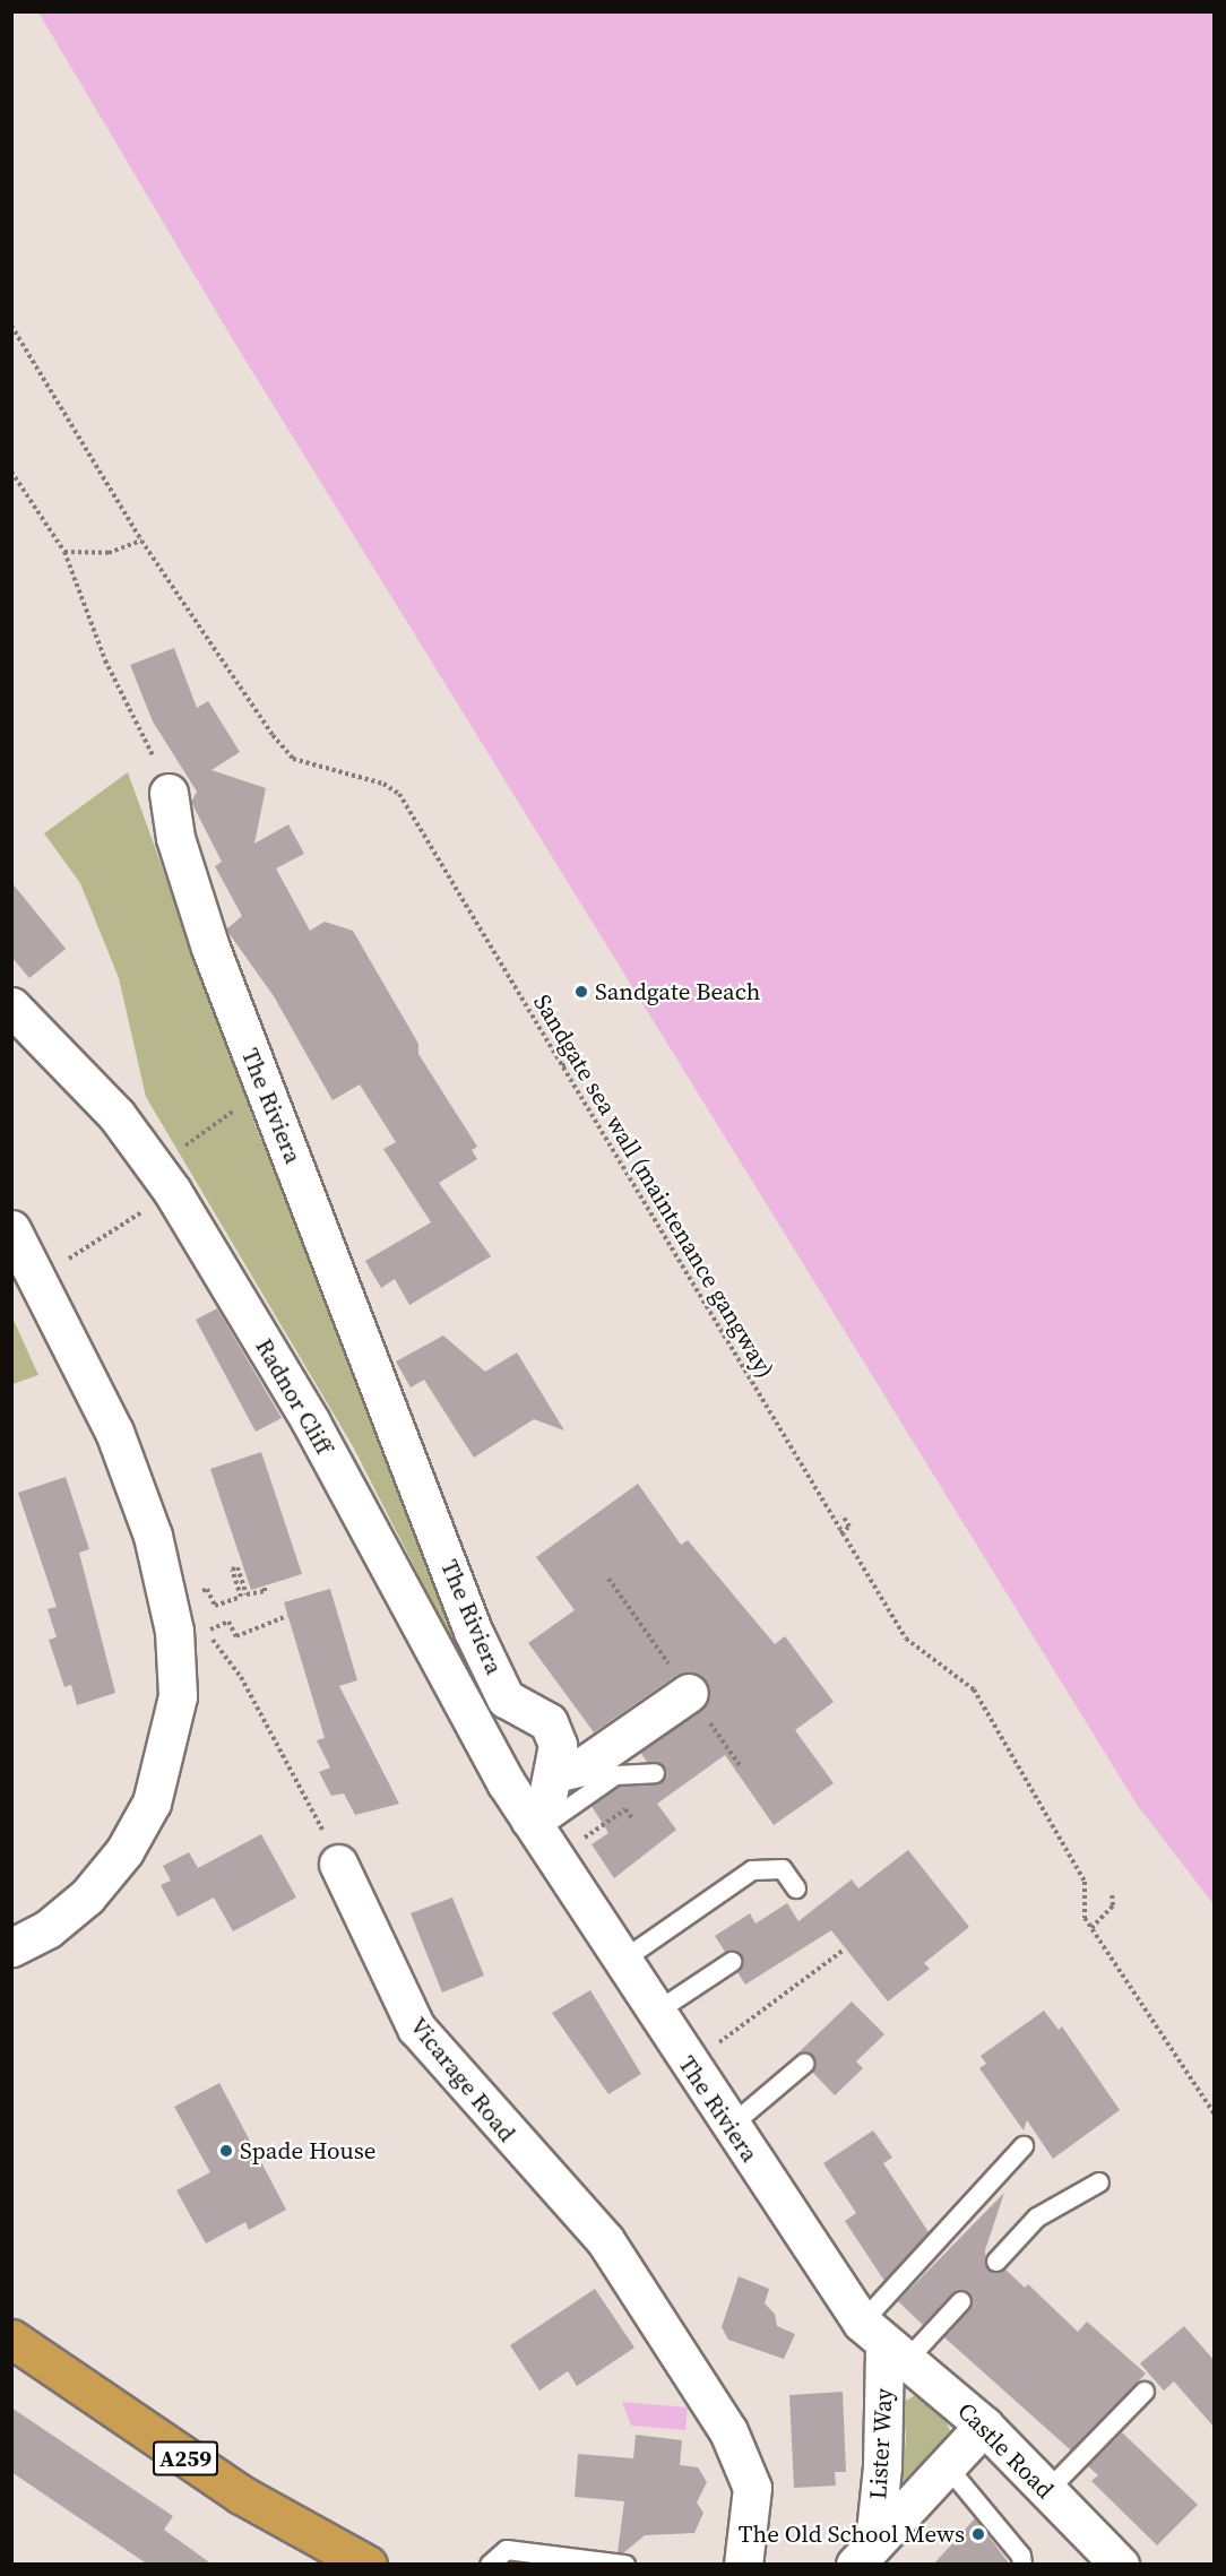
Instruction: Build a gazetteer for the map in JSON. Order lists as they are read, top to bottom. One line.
{"streets":{"highway":["A259"],"street":["The Riviera","Radnor Cliff","Vicarage Road","Lister Way","Castle Road"],"path":["Sandgate sea wall (maintenance gangway)"]},"crossings":[["The Riviera","Radnor Cliff"],["The Riviera","Lister Way"],["The Riviera","Castle Road"],["Lister Way","Castle Road"]],"places":["Sandgate Beach","Spade House","The Old School Mews"]}
